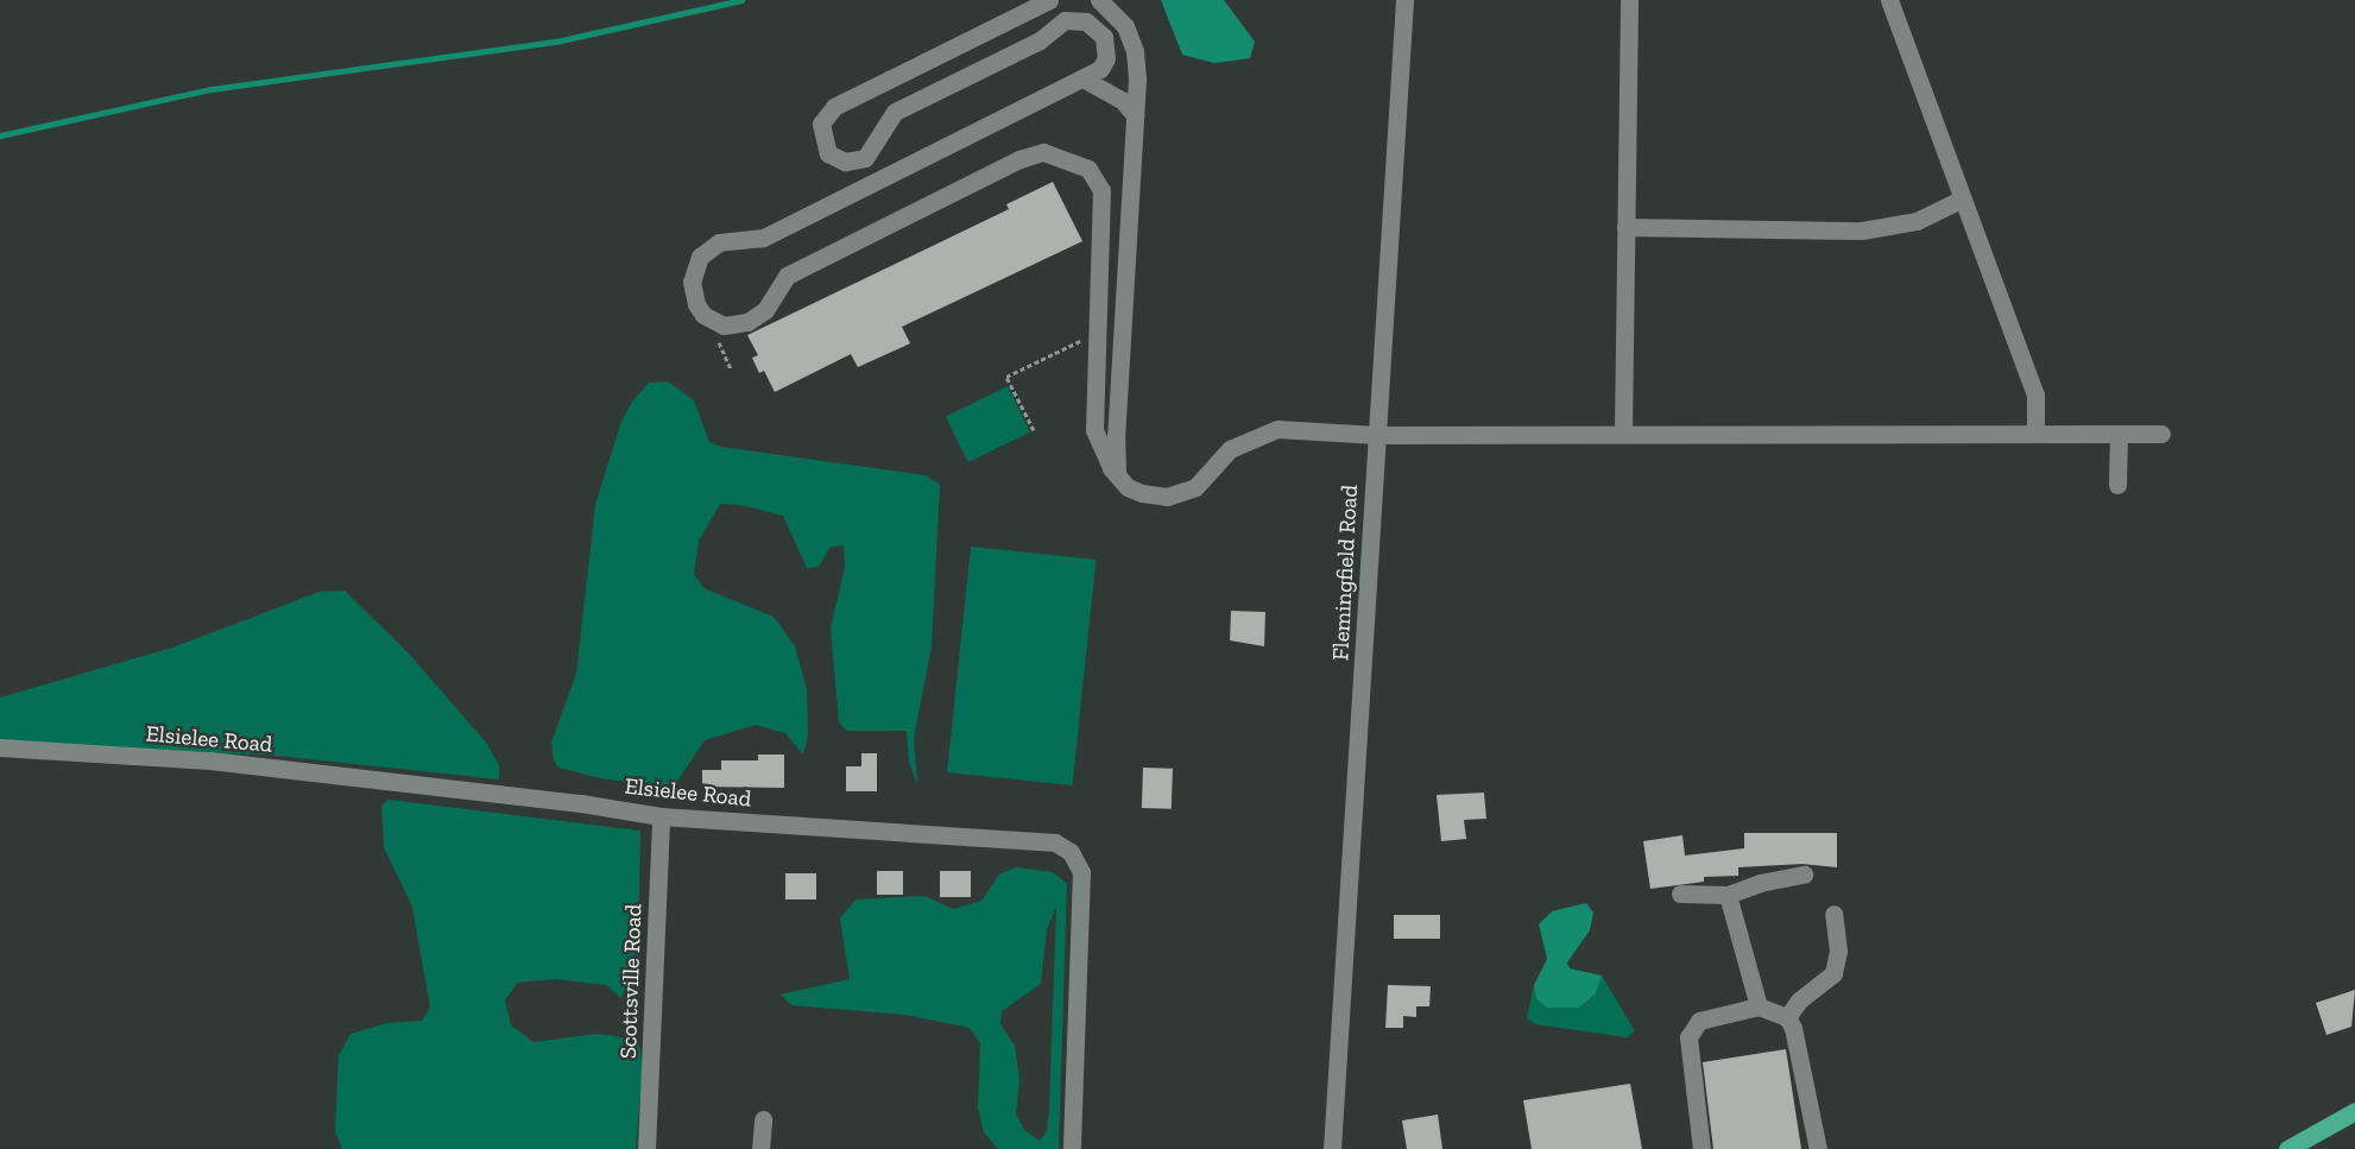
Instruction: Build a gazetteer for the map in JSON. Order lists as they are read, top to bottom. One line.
{"streets":{"street":["Flemingfield Road","Elsielee Road","Scottsville Road"]},"crossings":[["Elsielee Road","Scottsville Road"]]}
